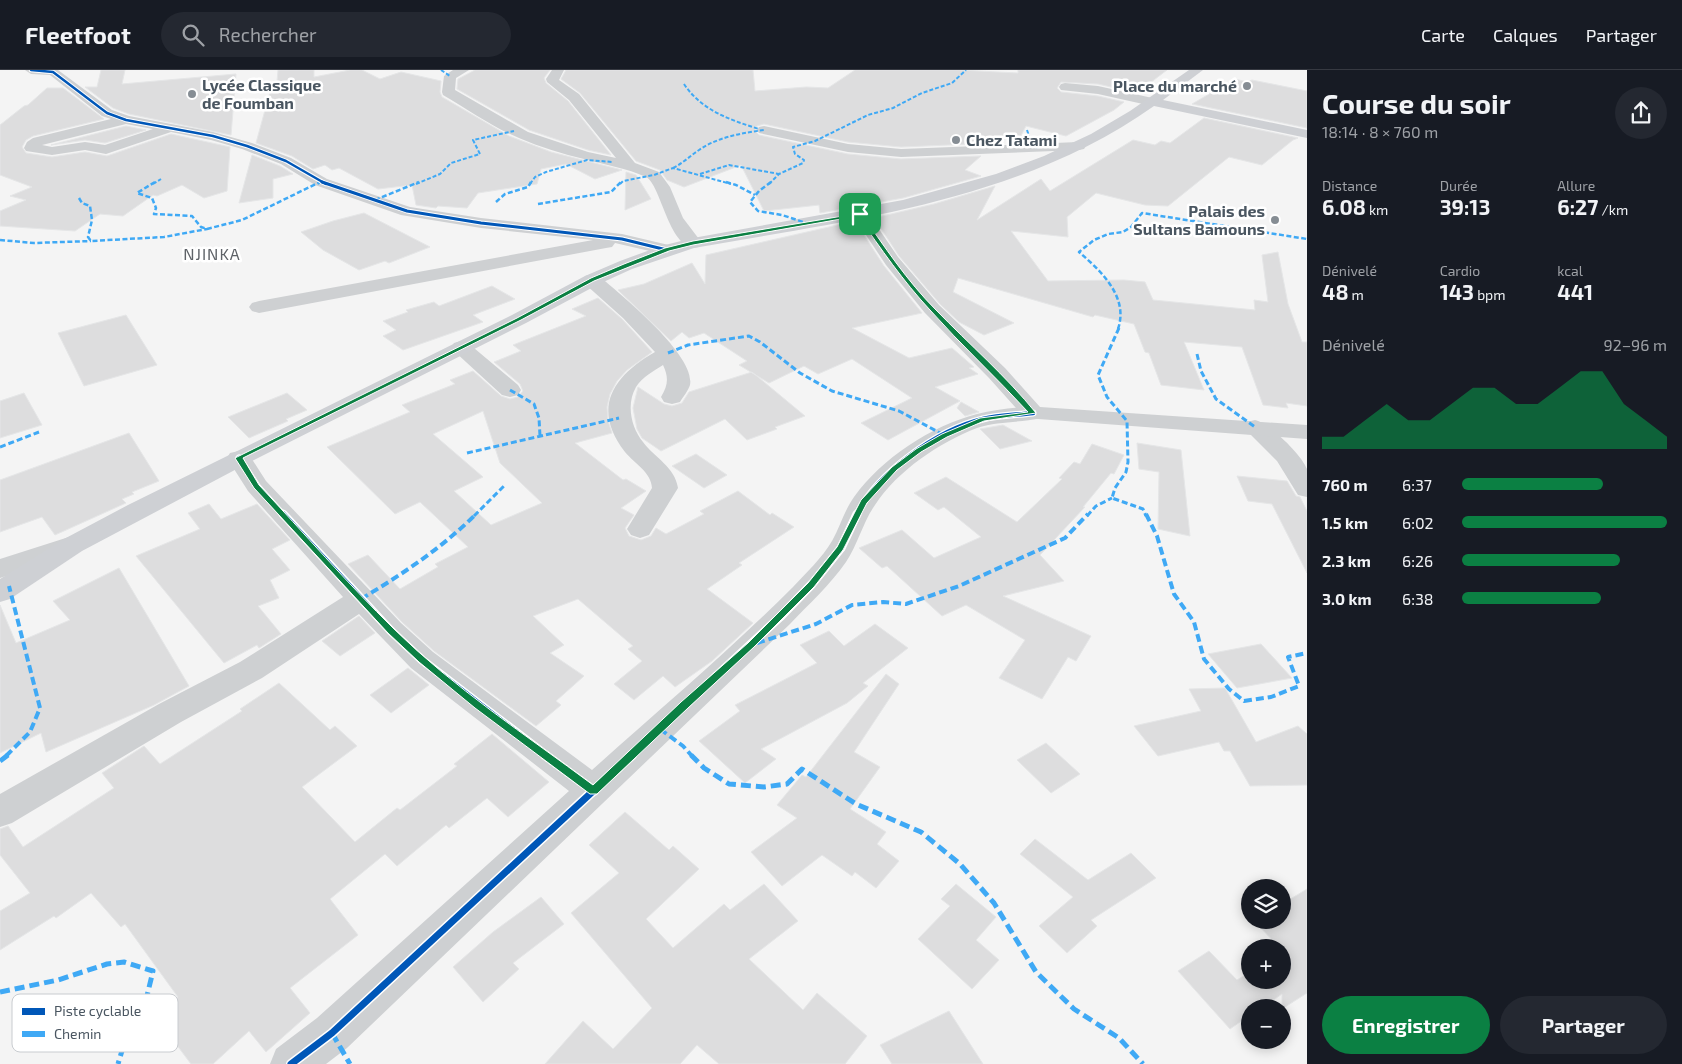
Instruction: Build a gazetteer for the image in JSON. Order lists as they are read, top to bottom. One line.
{"districts":["NJINKA"],"places":["Place du marché","Lycée Classique de Foumban","Chez Tatami","Palais des Sultans Bamouns"],"legend":["Piste cyclable","Chemin"],"page":{"header":"Fleetfoot","search":"Rechercher","nav":["Carte","Calques","Partager"],"heading":["Course du soir","18:14 · 8 × 760 m"],"stats":[["Distance","6.08 km"],["Durée","39:13"],["Allure","6:27 /km"],["Dénivelé","48 m"],["Cardio","143 bpm"],["kcal","441"]],"chart":["Dénivelé","92–96 m"],"list":[{"name":"760 m","note":"6:37"},{"name":"1.5 km","note":"6:02"},{"name":"2.3 km","note":"6:26"},{"name":"3.0 km","note":"6:38"}],"map_buttons":["+","−"],"buttons":["Enregistrer","Partager"]}}
